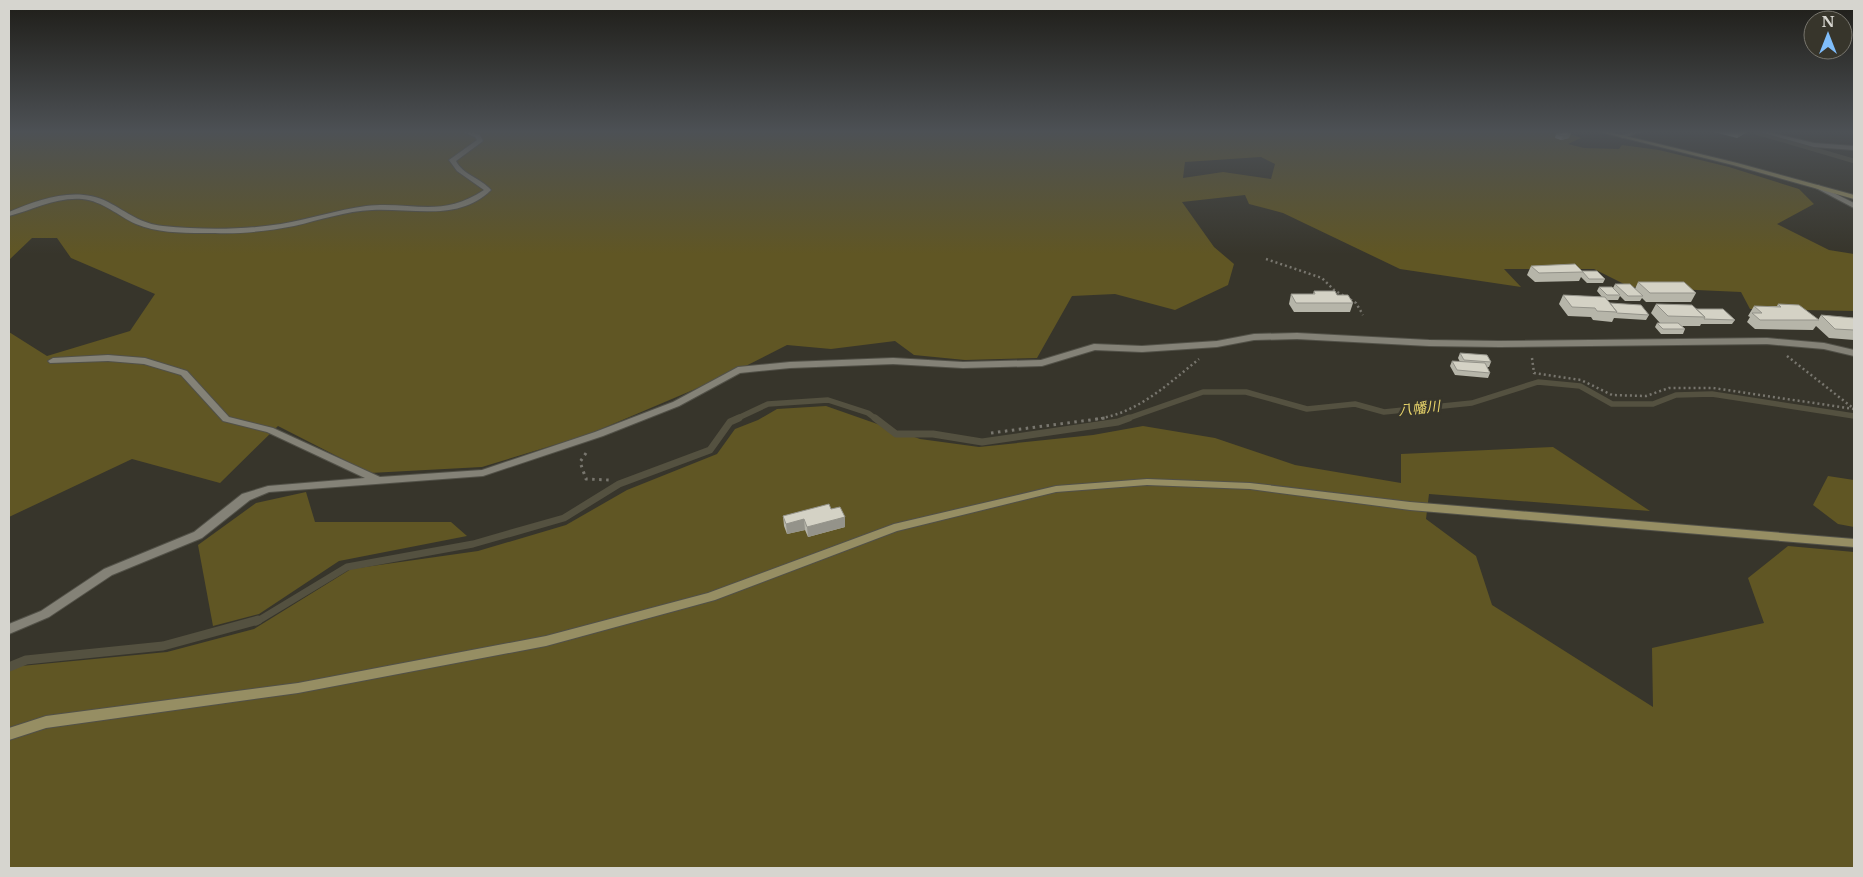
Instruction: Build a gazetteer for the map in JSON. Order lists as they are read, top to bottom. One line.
{"water":["八幡川"],"north":"top"}
